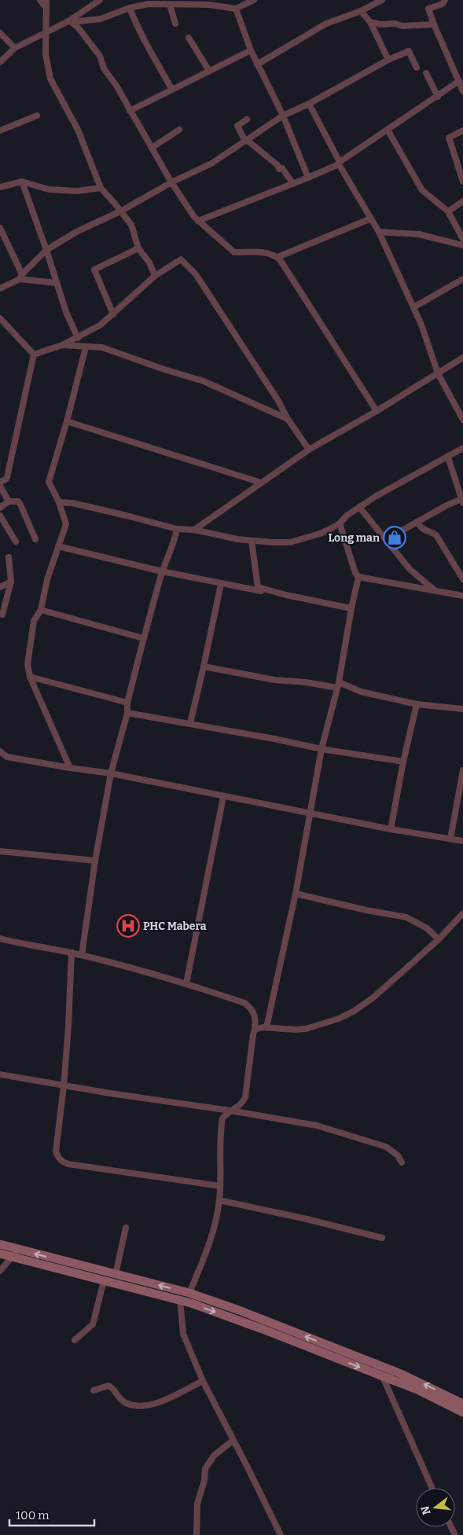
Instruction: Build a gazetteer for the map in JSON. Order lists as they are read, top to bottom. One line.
{"places":{"shop":["Long man"],"hospital":["PHC Mabera"]},"scale_bar":"100 m","north":"left"}
